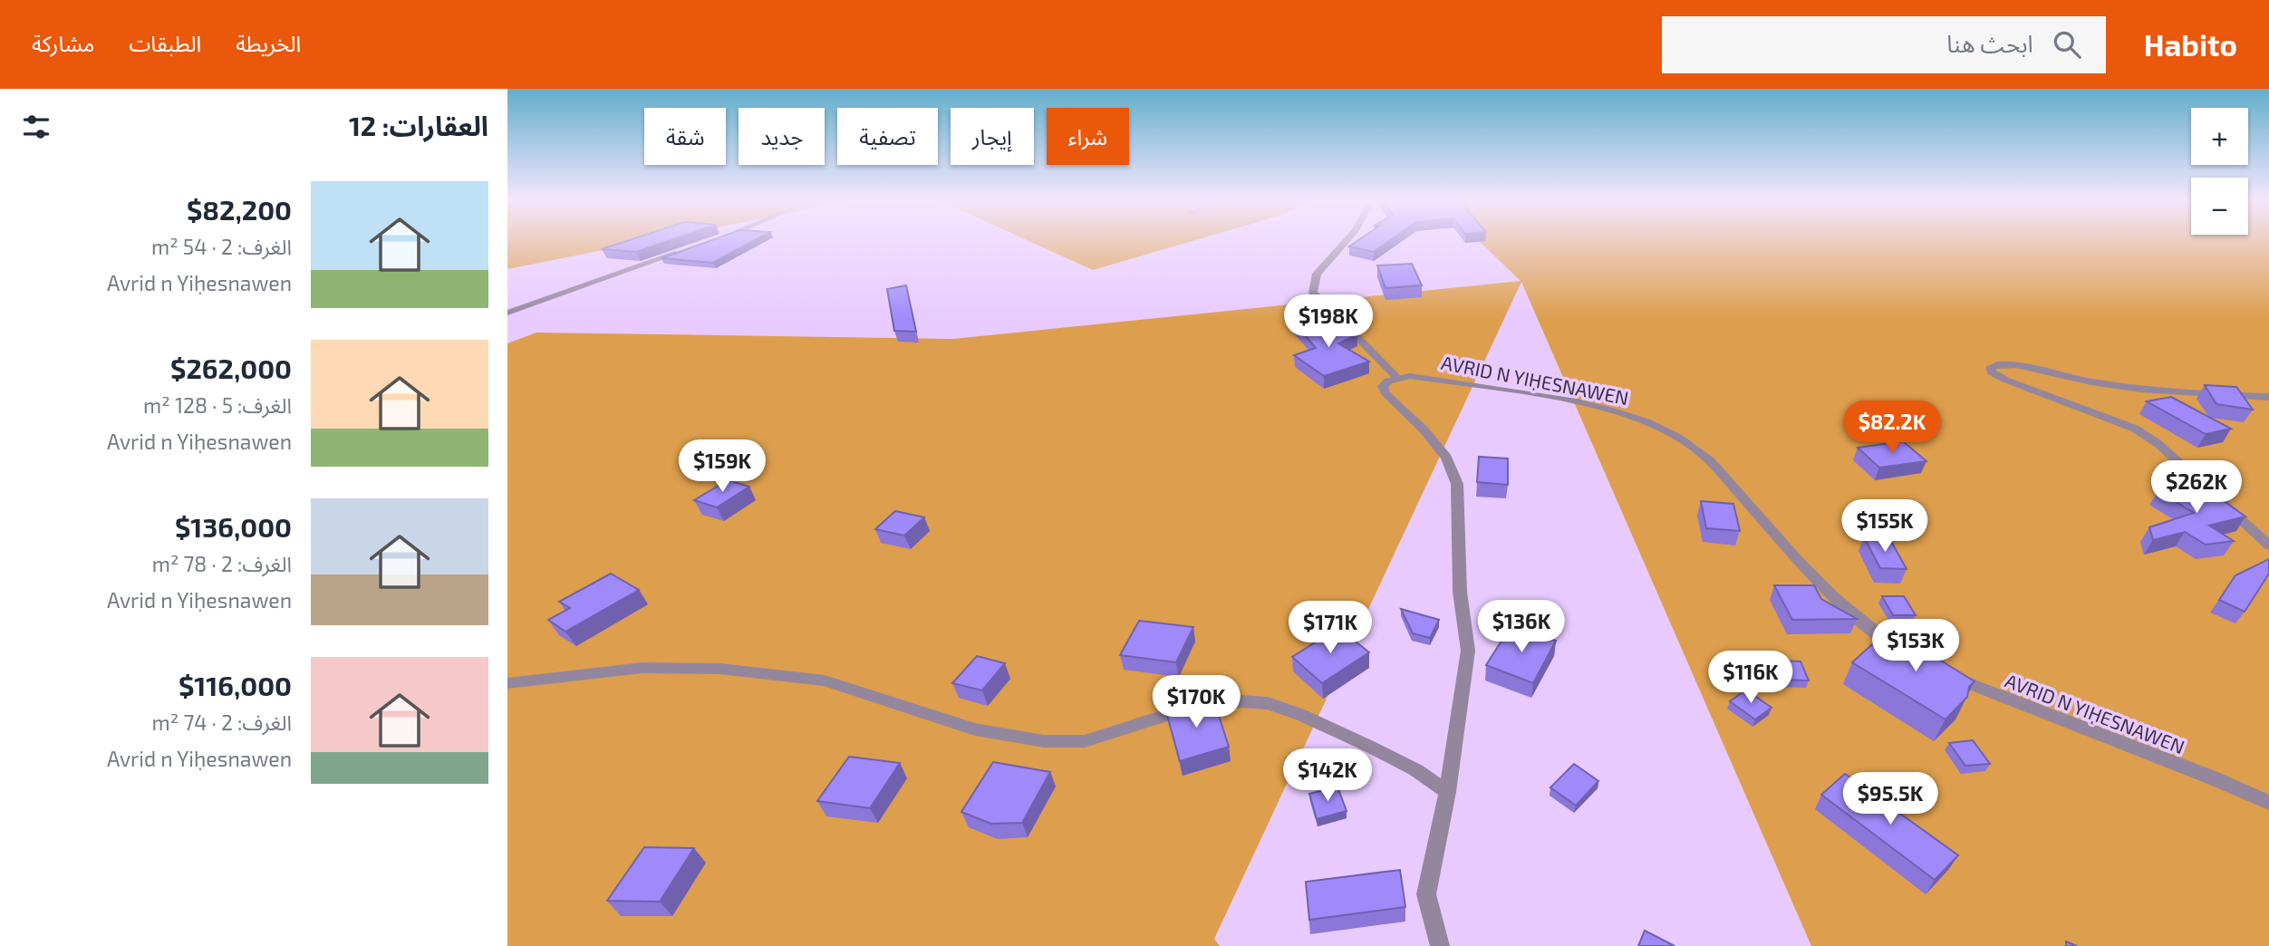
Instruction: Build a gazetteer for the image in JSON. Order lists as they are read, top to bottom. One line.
{"streets":{"street":["AVRID N YIḤESNAWEN"]},"page":{"header":"Habito","search":"ابحث هنا","nav":["الخريطة","الطبقات","مشاركة"],"heading":"العقارات: 12","map_buttons":["+","−"],"chip":["شراء","إيجار","تصفية","جديد","شقة"],"list":[{"name":"$82,200","note":"الغرف: 2 · 54 m² · Avrid n Yiḥesnawen"},{"name":"$262,000","note":"الغرف: 5 · 128 m² · Avrid n Yiḥesnawen"},{"name":"$136,000","note":"الغرف: 2 · 78 m² · Avrid n Yiḥesnawen"},{"name":"$116,000","note":"الغرف: 2 · 74 m² · Avrid n Yiḥesnawen"}],"price":["$198K","$82.2K","$159K","$262K","$155K","$136K","$171K","$153K","$116K","$170K","$142K","$95.5K"]}}
